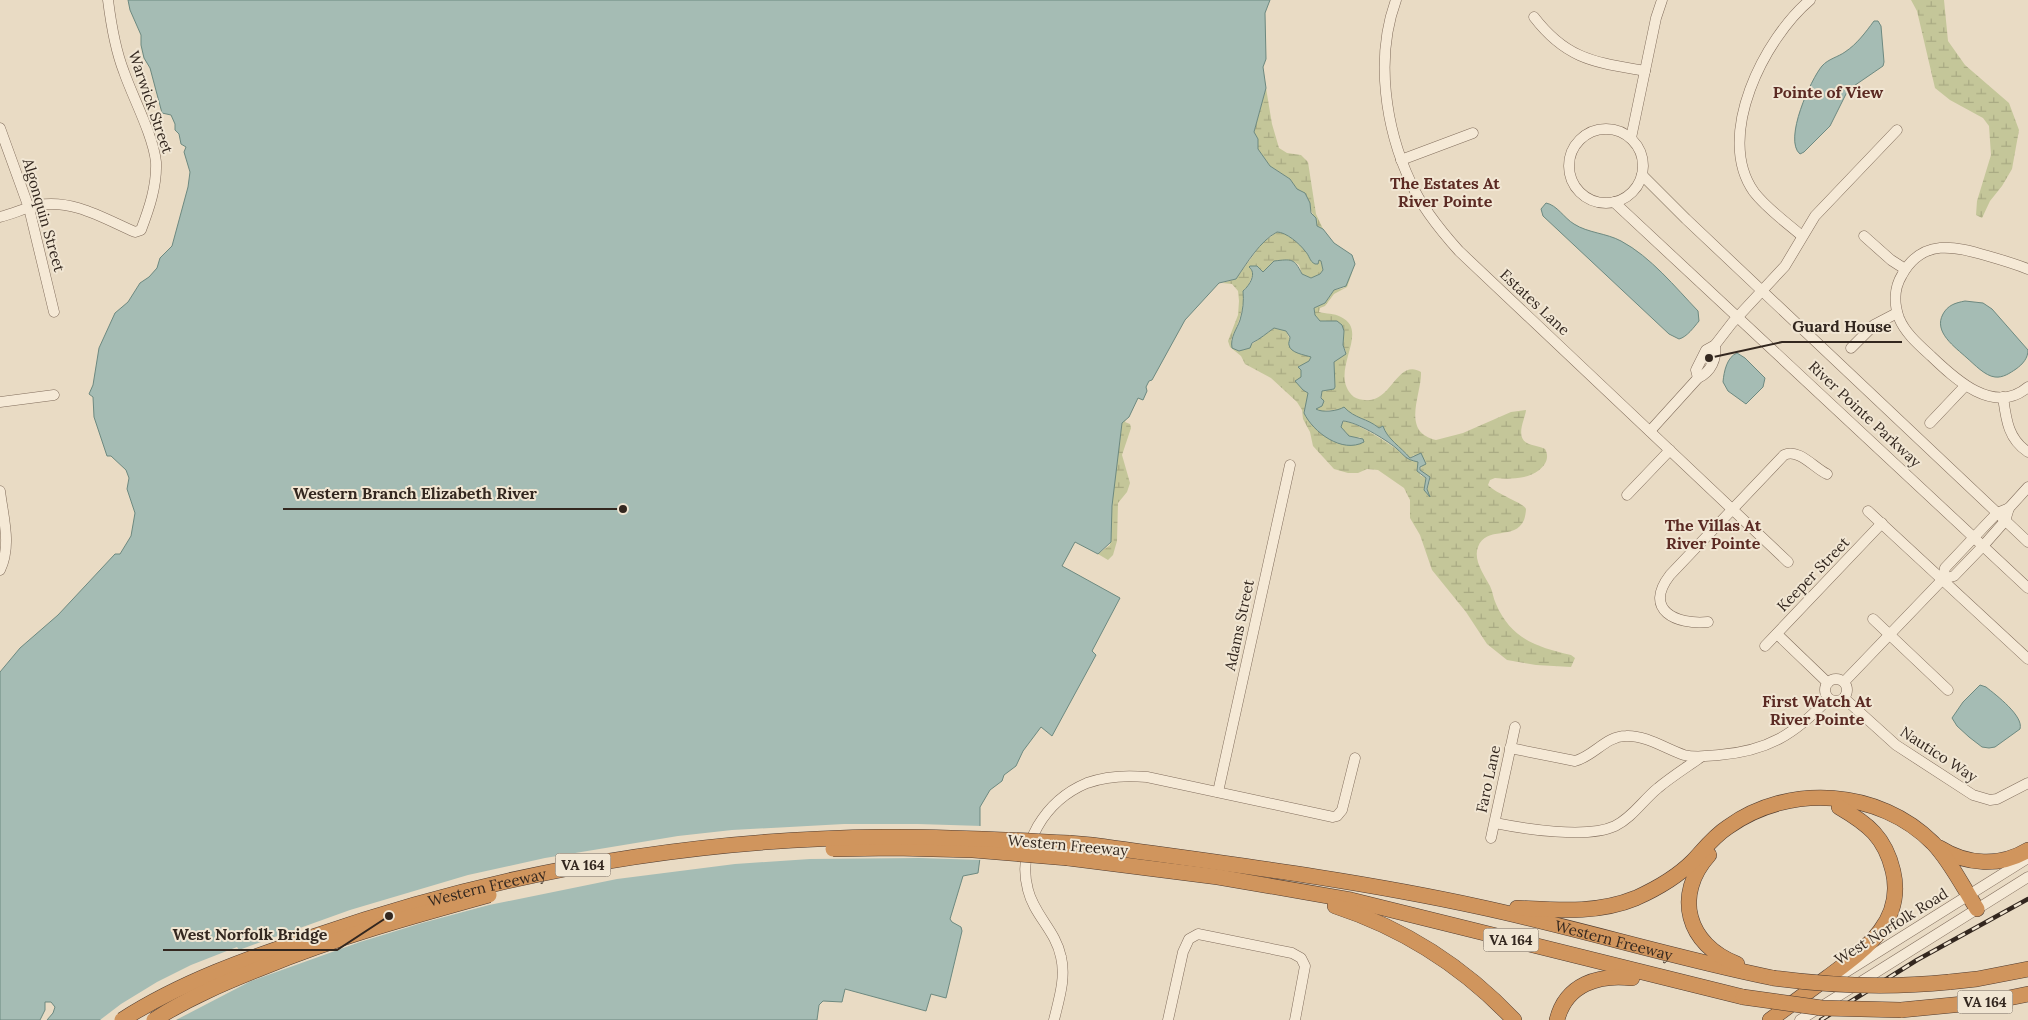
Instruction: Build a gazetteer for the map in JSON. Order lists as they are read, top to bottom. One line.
{"streets":{"highway":["Western Freeway","VA 164"],"street":["Warwick Street","Algonquin Street","Estates Lane","River Pointe Parkway","Keeper Street","Adams Street","Nautico Way","Faro Lane","West Norfolk Road"]},"crossings":[["Warwick Street","Algonquin Street"]],"districts":["Pointe of View","The Estates At River Pointe","The Villas At River Pointe","First Watch At River Pointe"],"places":["Guard House","Western Branch Elizabeth River","West Norfolk Bridge"]}
